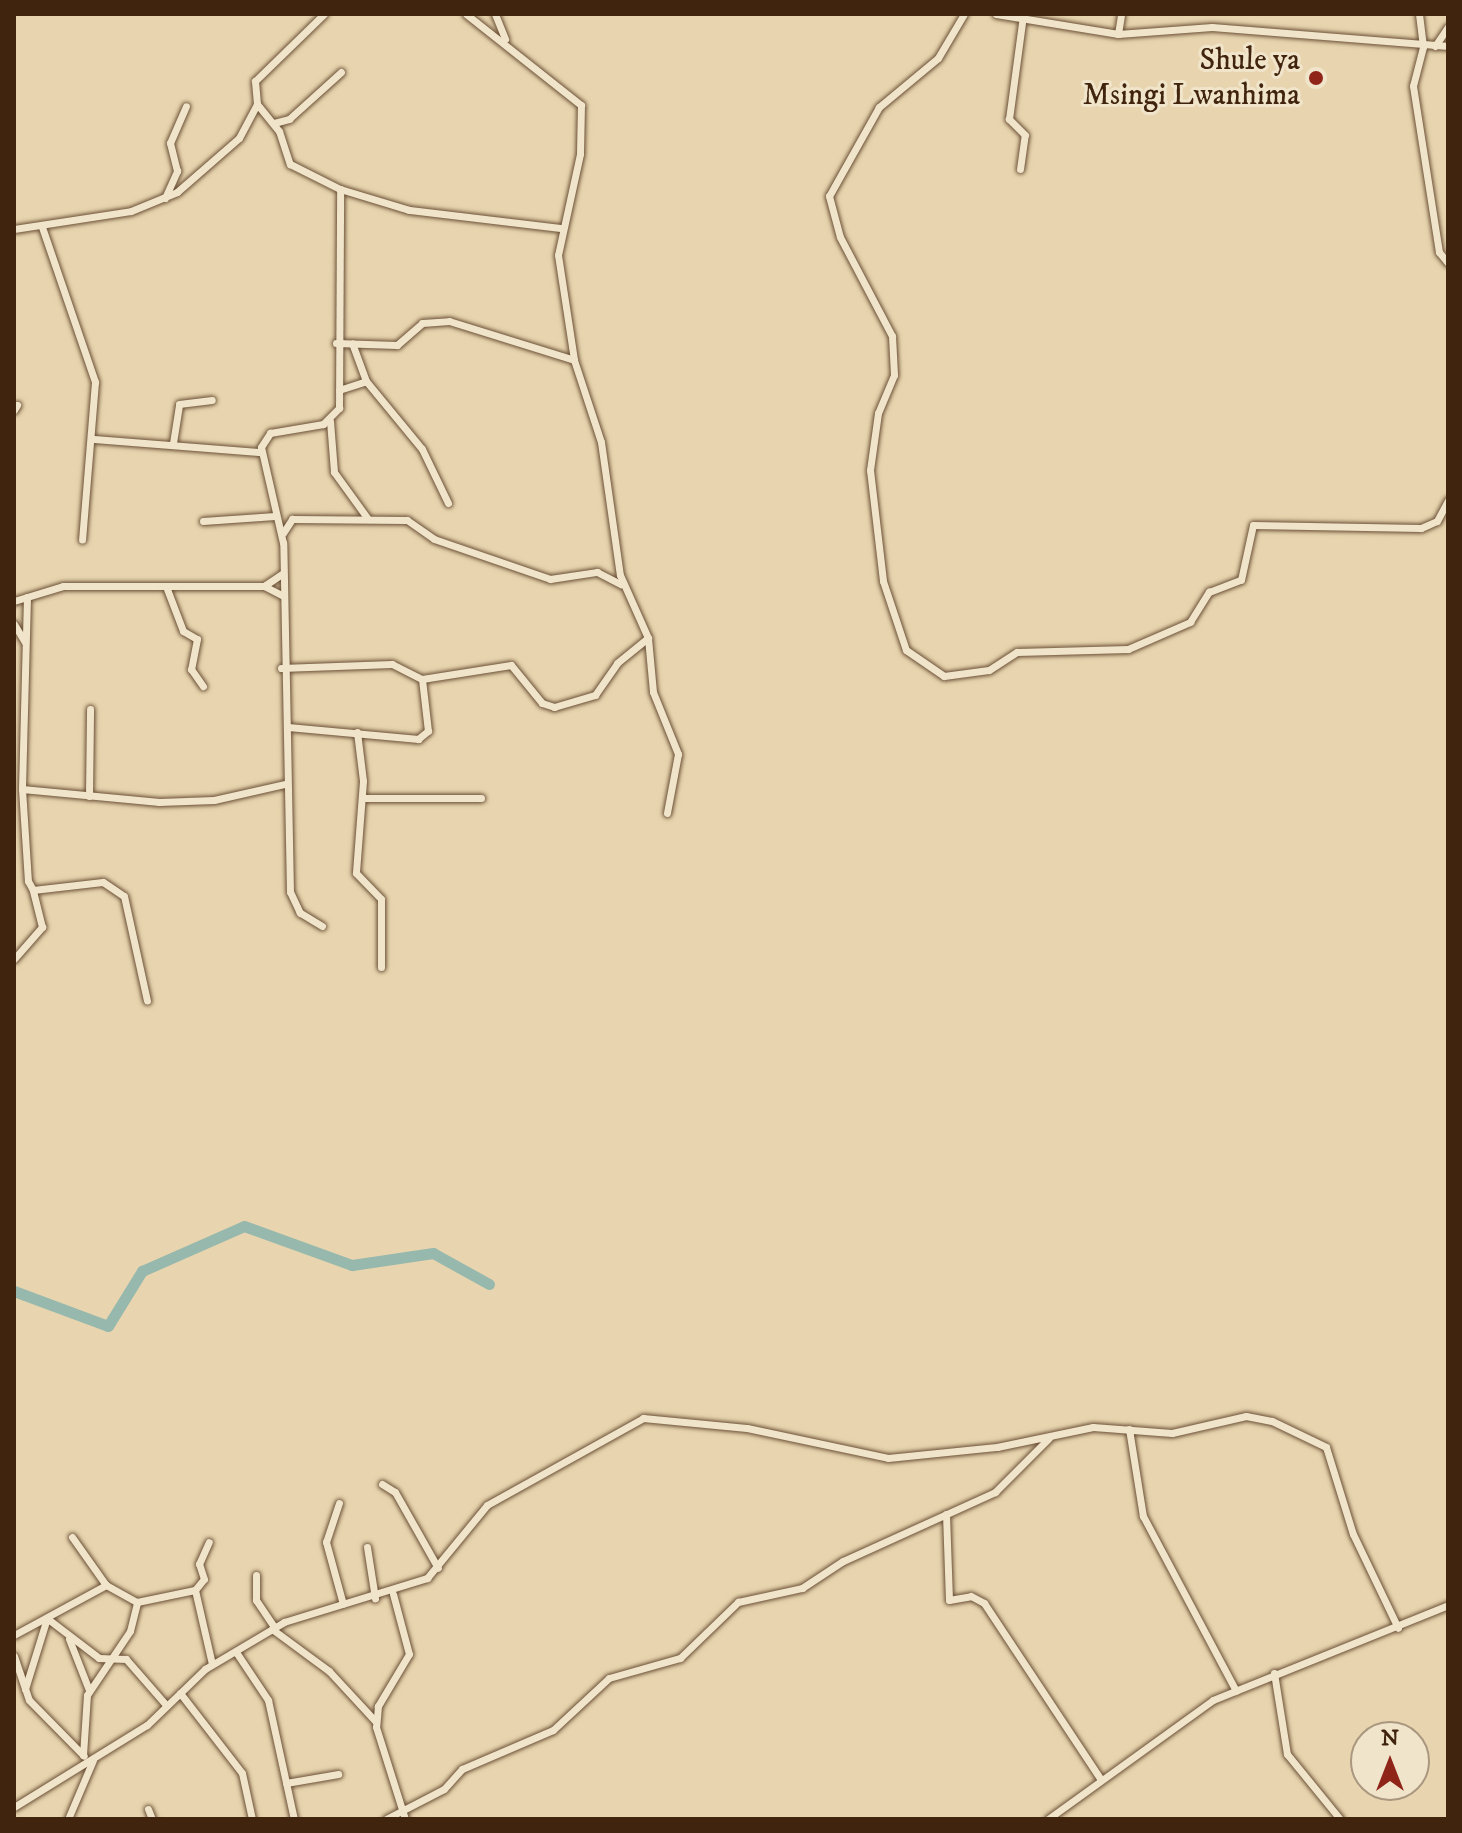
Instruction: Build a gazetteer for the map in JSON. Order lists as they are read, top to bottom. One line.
{"places":["Shule ya Msingi Lwanhima"],"north":"top"}
